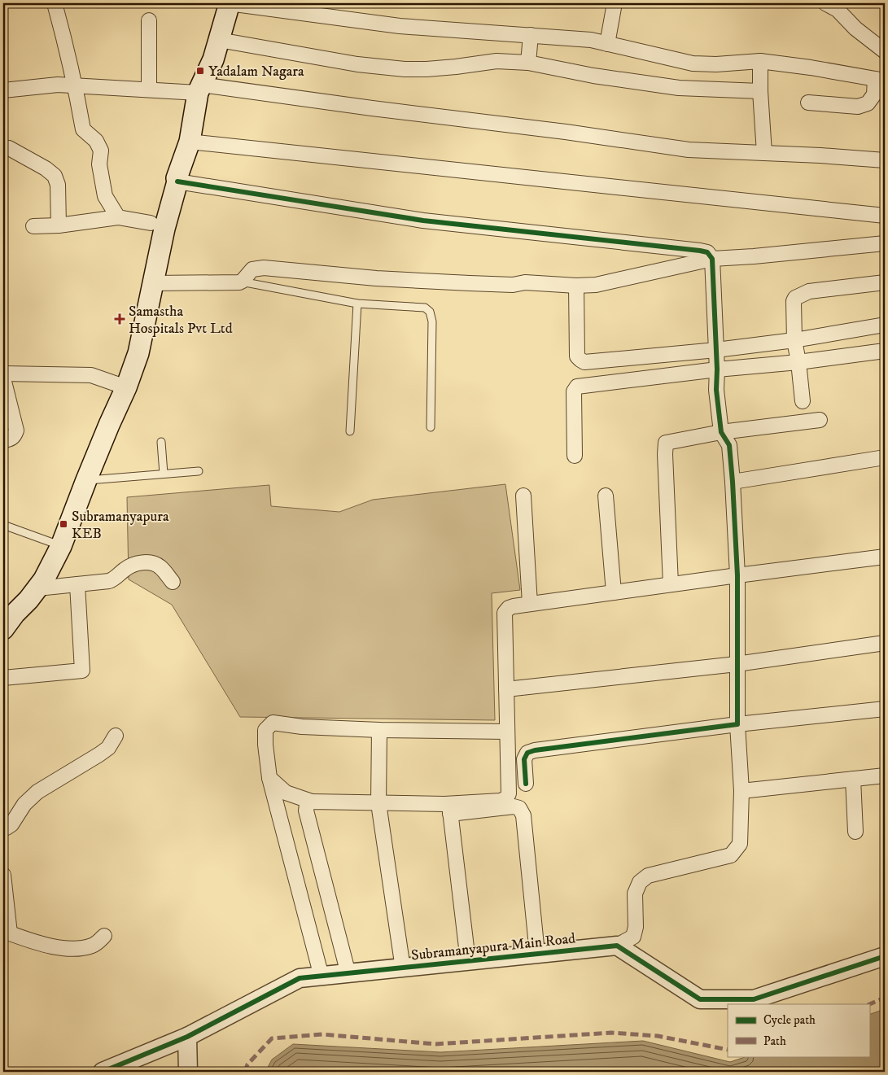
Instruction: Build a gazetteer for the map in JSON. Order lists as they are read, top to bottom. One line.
{"streets":{"street":["Subramanyapura Main Road"]},"places":{"transit":["Yadalam Nagara","Subramanyapura KEB"],"health":["Samastha Hospitals Pvt Ltd"]},"legend":["Cycle path","Path"]}
